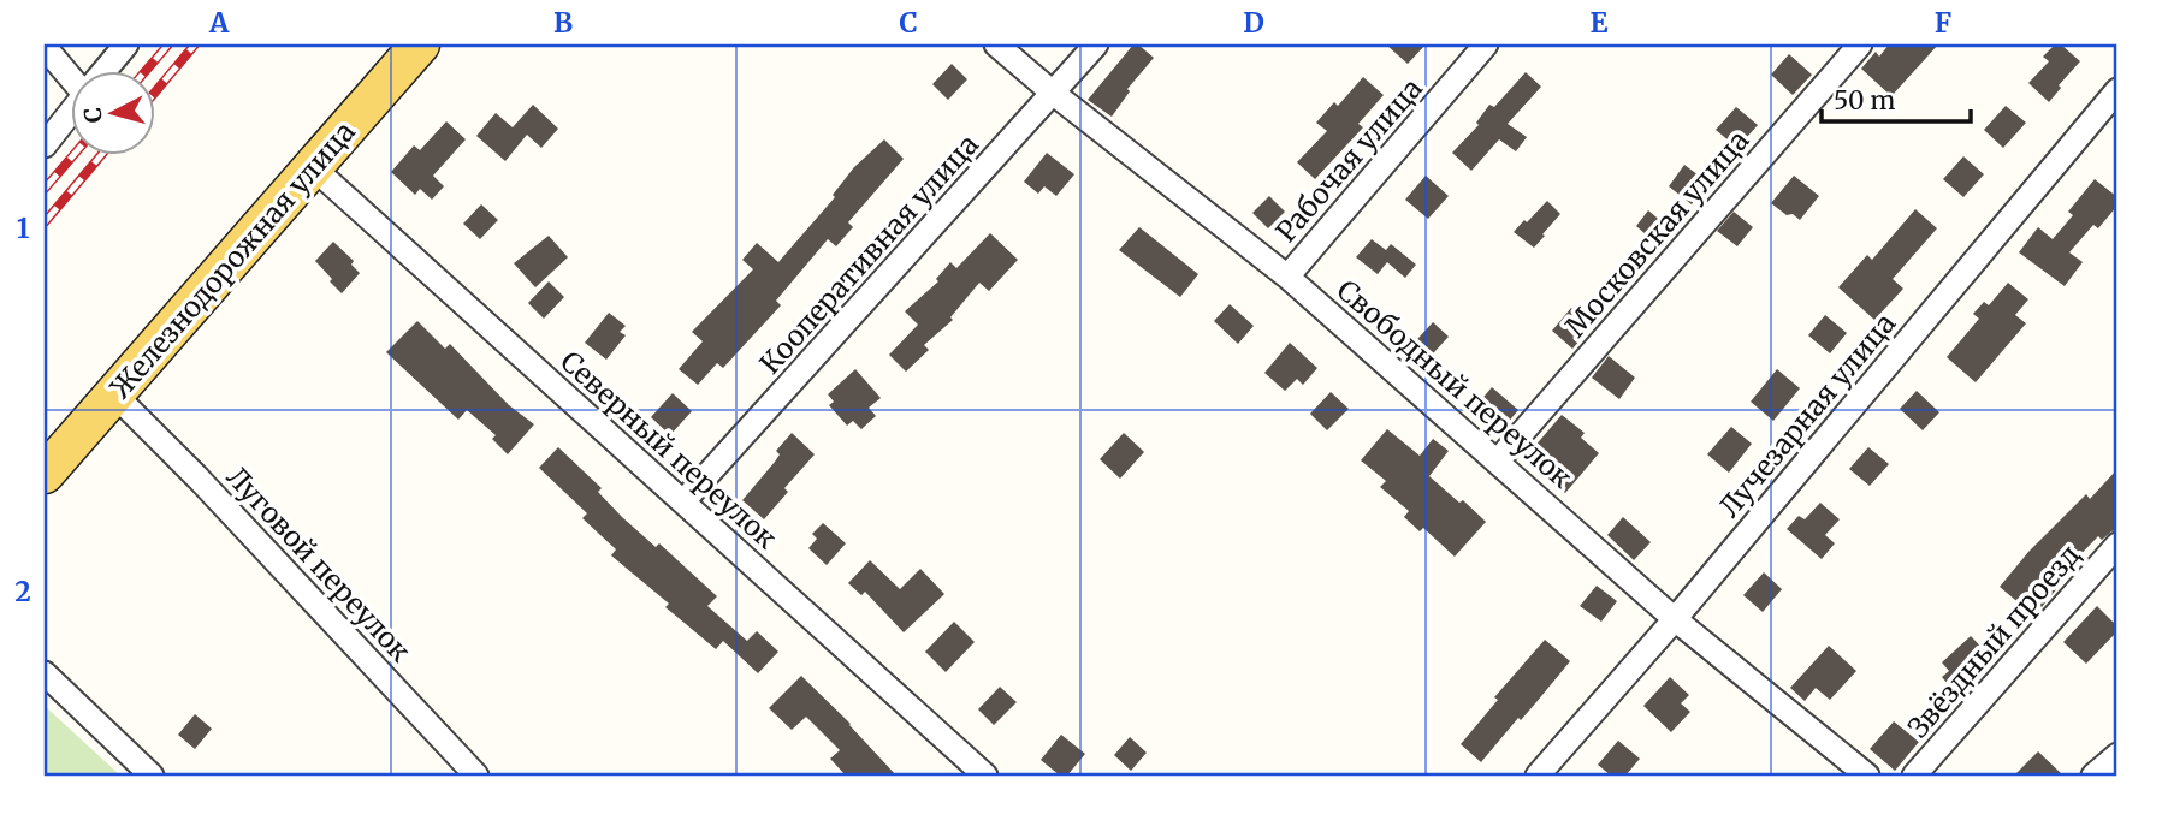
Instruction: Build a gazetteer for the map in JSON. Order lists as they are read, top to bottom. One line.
{"streets":{"main road":["Железнодорожная улица"],"street":["Рабочая улица","Московская улица","Кооперативная улица","Свободный переулок","Лучезарная улица","Северный переулок","Луговой переулок","Звёздный проезд"]},"crossings":[["Рабочая улица","Свободный переулок"],["Московская улица","Свободный переулок"],["Кооперативная улица","Свободный переулок"],["Кооперативная улица","Северный переулок"],["Железнодорожная улица","Северный переулок"],["Железнодорожная улица","Луговой переулок"],["Свободный переулок","Лучезарная улица"]],"scale_bar":"50 m","north":"left","grid":{"columns":["A","B","C","D","E","F"],"rows":["1","2"]}}
